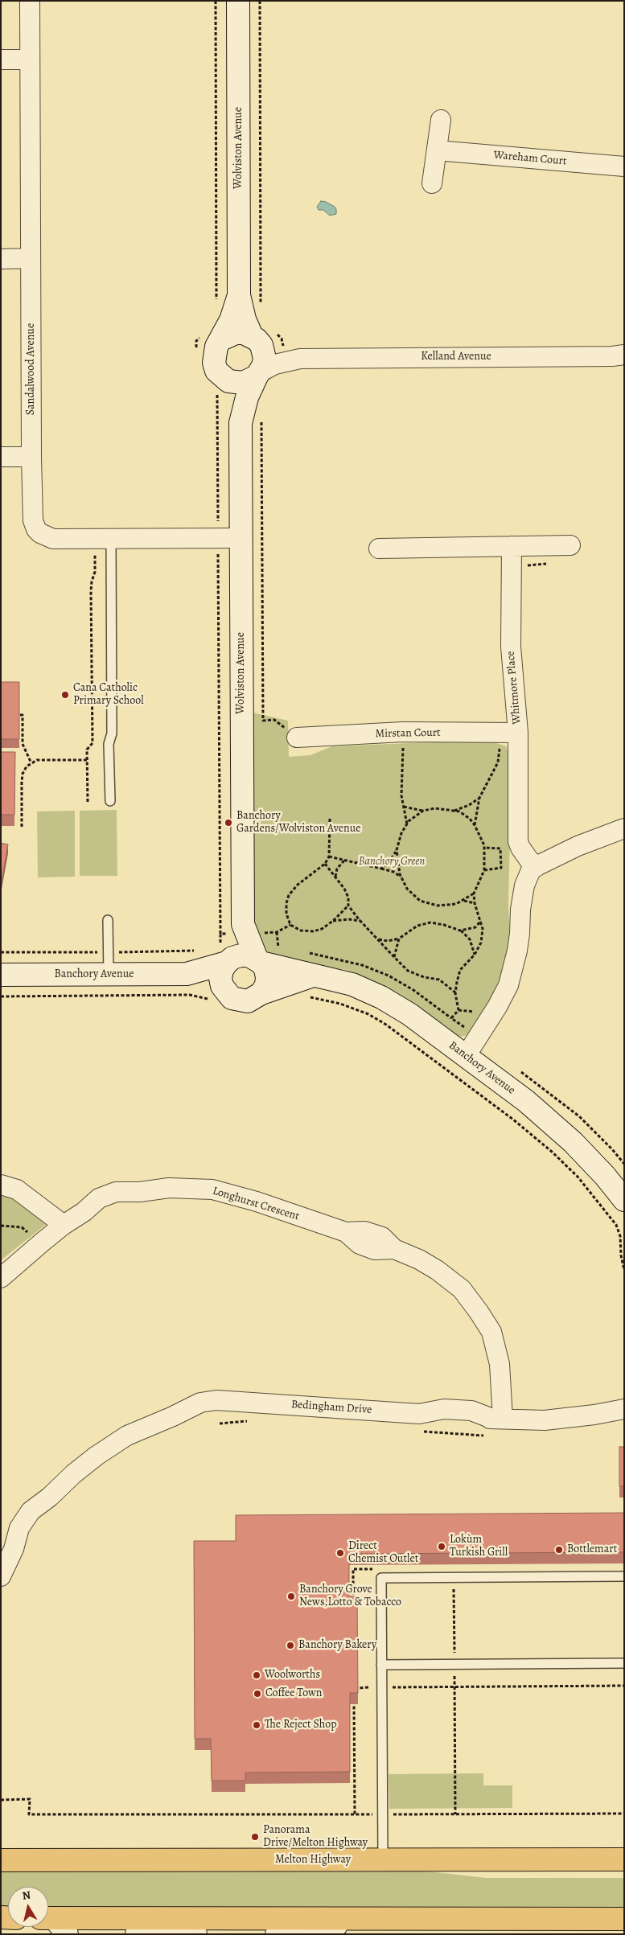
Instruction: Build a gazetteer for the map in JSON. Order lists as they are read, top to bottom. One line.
{"streets":{"highway":["Melton Highway"],"street":["Wolviston Avenue","Wareham Court","Kelland Avenue","Sandalwood Avenue","Whitmore Place","Mirstan Court","Banchory Avenue","Longhurst Crescent","Bedingham Drive"]},"crossings":[["Wolviston Avenue","Kelland Avenue"],["Wolviston Avenue","Sandalwood Avenue"],["Wolviston Avenue","Banchory Avenue"],["Whitmore Place","Mirstan Court"],["Longhurst Crescent","Bedingham Drive"]],"parks":["Banchory Green"],"places":["Cana Catholic Primary School","Banchory Gardens/Wolviston Avenue","Lokùm Turkish Grill","Bottlemart","Direct Chemist Outlet","Banchory Grove News,Lotto & Tobacco","Banchory Bakery","Woolworths","Coffee Town","The Reject Shop","Panorama Drive/Melton Highway"],"north":"top"}
